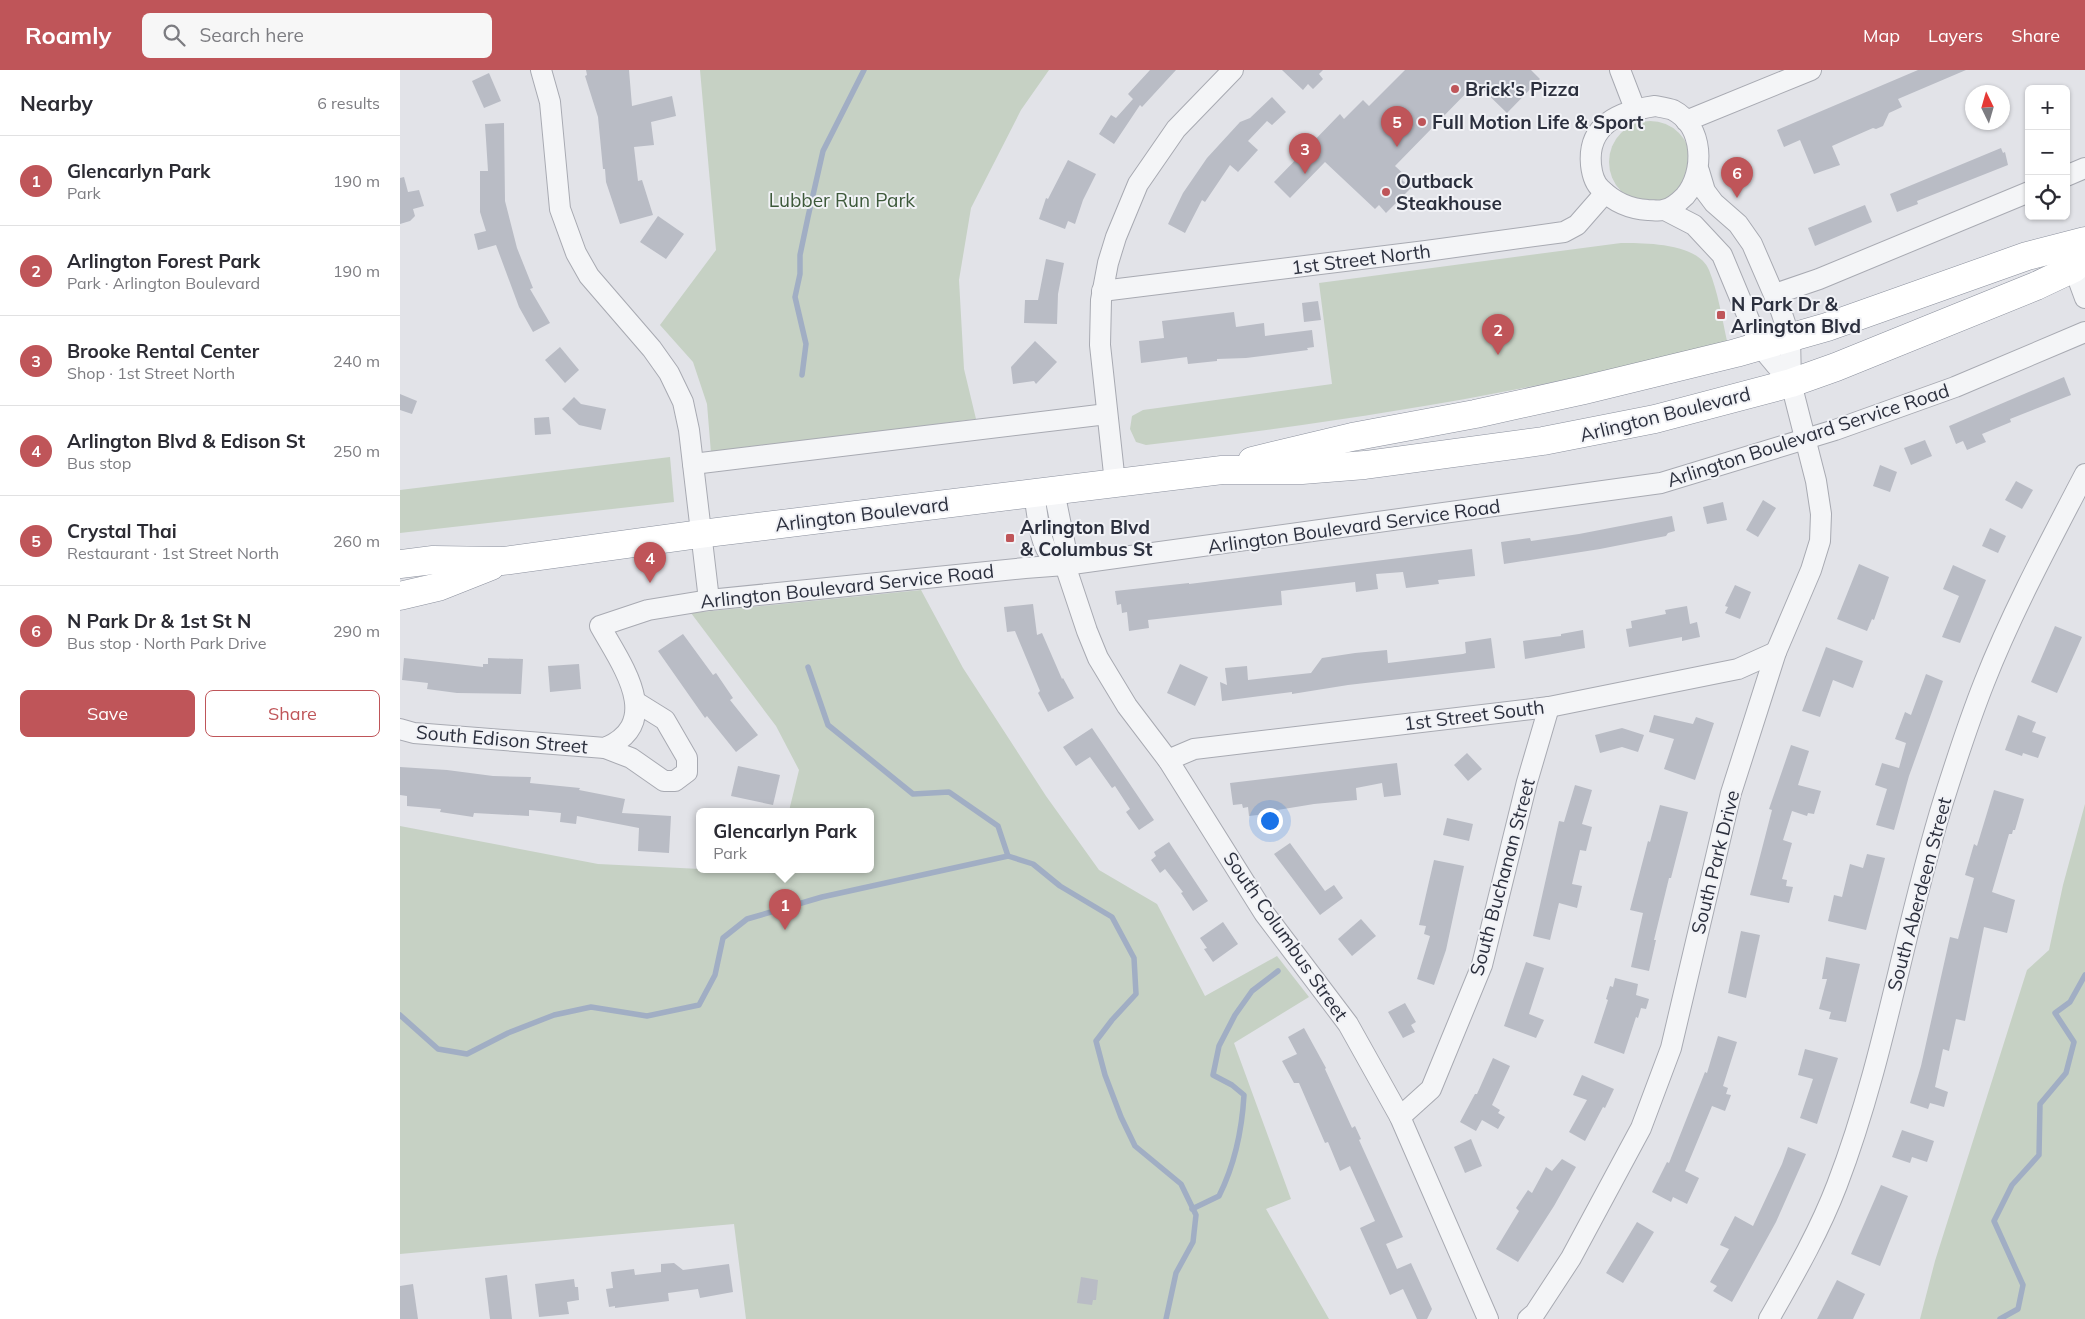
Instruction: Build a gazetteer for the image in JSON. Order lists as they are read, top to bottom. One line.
{"streets":{"highway":["Arlington Boulevard"],"street":["1st Street North","Arlington Boulevard Service Road","1st Street South","South Edison Street","South Park Drive","South Buchanan Street","South Aberdeen Street","South Columbus Street"]},"crossings":[["Arlington Boulevard","South Park Drive"],["Arlington Boulevard","South Columbus Street"],["Arlington Boulevard Service Road","South Edison Street"],["Arlington Boulevard Service Road","South Park Drive"],["Arlington Boulevard Service Road","South Columbus Street"],["1st Street South","South Park Drive"],["1st Street South","South Buchanan Street"],["1st Street South","South Columbus Street"],["South Buchanan Street","South Columbus Street"]],"parks":["Lubber Run Park"],"places":{"other":["Brick's Pizza","Full Motion Life & Sport","Outback Steakhouse"],"transit":["N Park Dr & Arlington Blvd","Arlington Blvd & Columbus St"]},"north":"top","page":{"header":"Roamly","search":"Search here","nav":["Map","Layers","Share"],"heading":["Nearby","6 results"],"map_buttons":["+","−"],"pins":["5","3","6","2","4","1"],"list":[{"mark":"1","name":"Glencarlyn Park","note":"Park","value":"190 m"},{"mark":"2","name":"Arlington Forest Park","note":"Park · Arlington Boulevard","value":"190 m"},{"mark":"3","name":"Brooke Rental Center","note":"Shop · 1st Street North","value":"240 m"},{"mark":"4","name":"Arlington Blvd & Edison St","note":"Bus stop","value":"250 m"},{"mark":"5","name":"Crystal Thai","note":"Restaurant · 1st Street North","value":"260 m"},{"mark":"6","name":"N Park Dr & 1st St N","note":"Bus stop · North Park Drive","value":"290 m"}],"buttons":["Save","Share"],"popup":["Glencarlyn Park","Park"]}}
